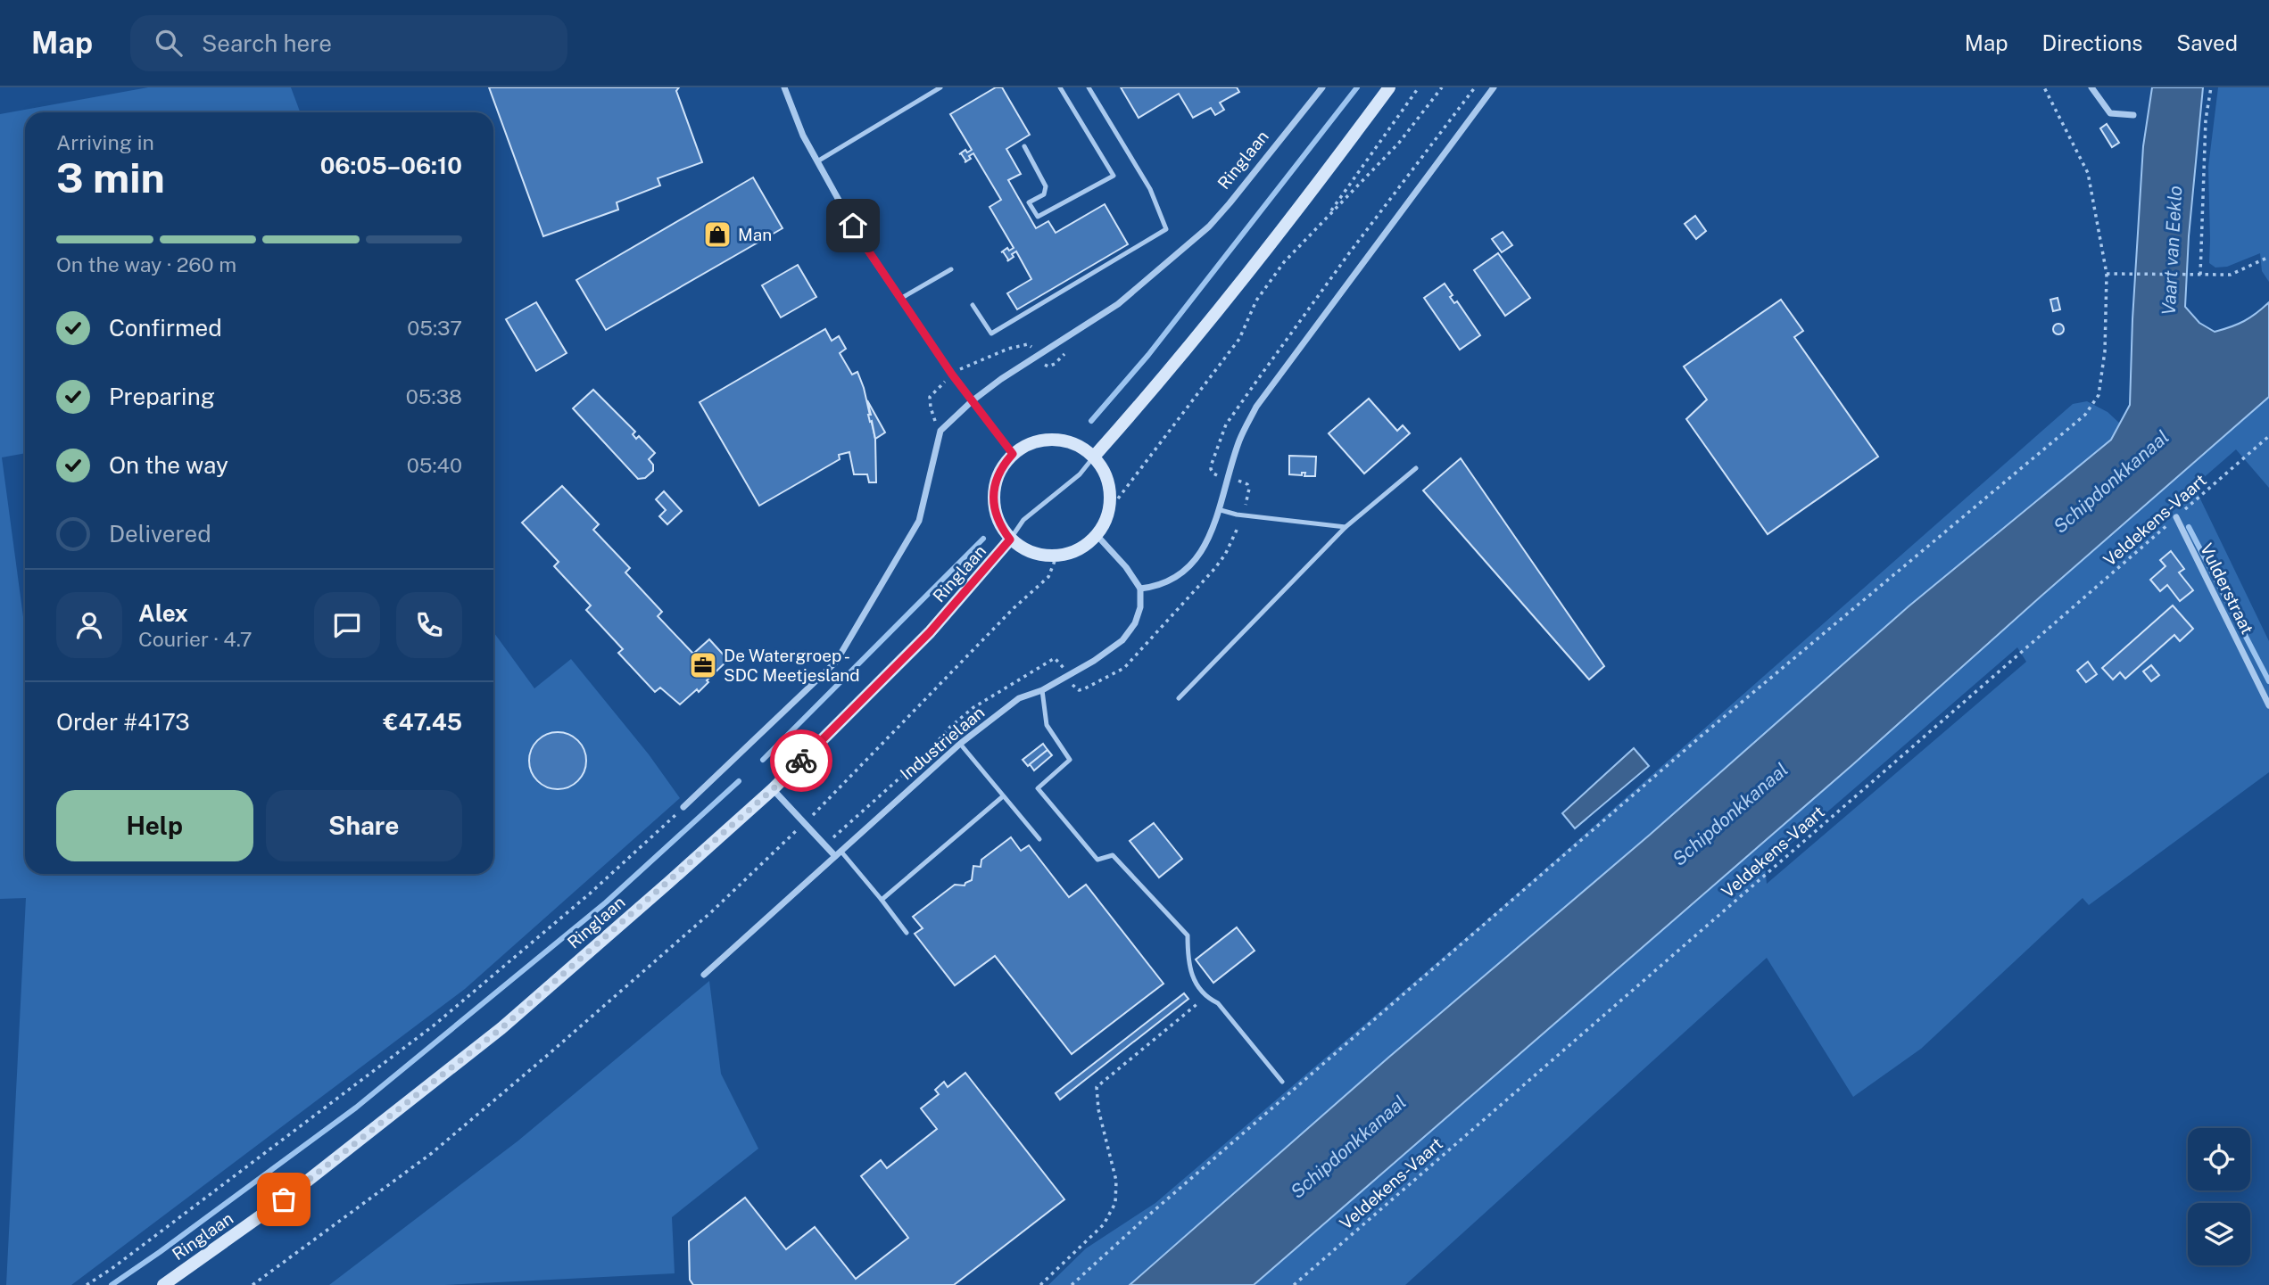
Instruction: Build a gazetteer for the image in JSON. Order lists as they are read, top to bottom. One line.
{"streets":{"main road":["Ringlaan"],"street":["Vulderstraat","Industrielaan"],"path":["Veldekens-Vaart"]},"crossings":[["Veldekens-Vaart","Vulderstraat"]],"water":["Vaart van Eeklo","Schipdonkkanaal"],"places":{"shop":["Man"],"office":["De Watergroep - SDC Meetjesland"]},"page":{"header":"Map","search":"Search here","nav":["Map","Directions","Saved"],"heading":["3 min","Arriving in","06:05–06:10"],"panel":["Alex","Courier · 4.7","Order #4173","€47.45"],"bar":"On the way · 260 m","list":[["Confirmed","05:37"],["Preparing","05:38"],["On the way","05:40"],"Delivered"],"buttons":["Help","Share"]}}
